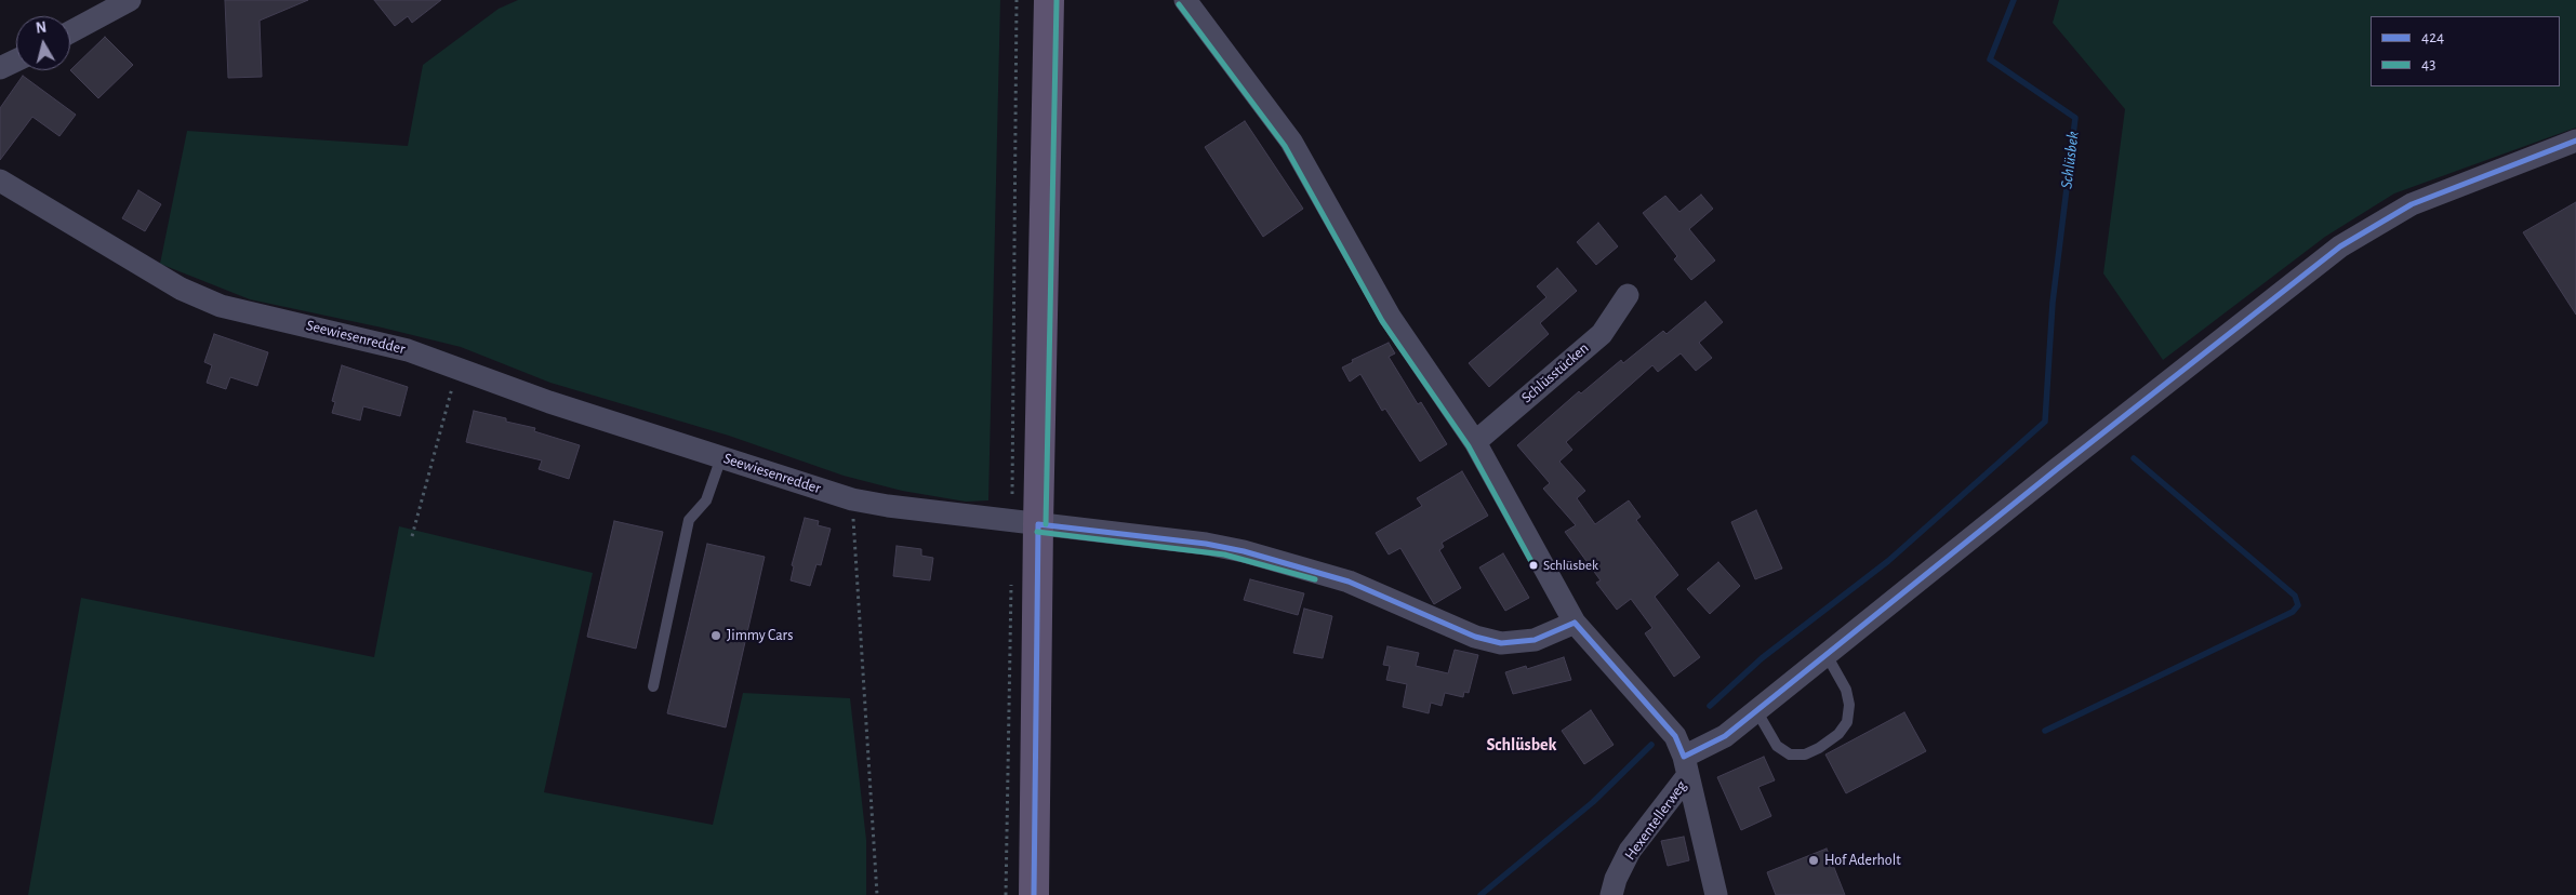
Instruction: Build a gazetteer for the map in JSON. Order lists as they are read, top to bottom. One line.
{"streets":{"street":["Seewiesenredder","Schlüsstücken","Hexentellerweg"]},"districts":["Schlüsbek"],"water":["Schlüsbek"],"places":["Schlüsbek","Jimmy Cars","Hof Aderholt"],"lines":["transit line 43","transit line 424"],"legend":["424","43"],"north":"top"}
